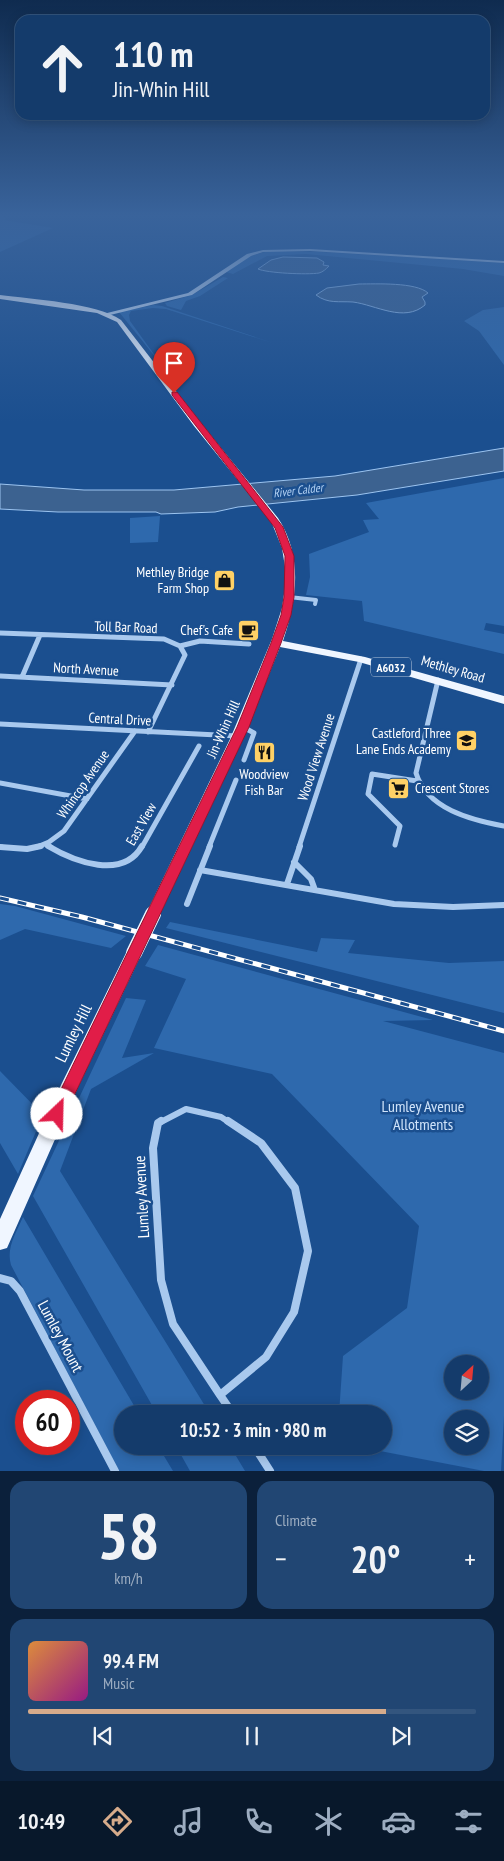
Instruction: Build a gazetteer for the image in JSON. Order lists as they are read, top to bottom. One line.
{"streets":{"main road":["A6032","Methley Road","Jin-Whin Hill","Lumley Hill"],"street":["Toll Bar Road","North Avenue","Central Drive","Wood View Avenue","Whincop Avenue","East View","Lumley Avenue","Lumley Mount"]},"crossings":[["Methley Road","Jin-Whin Hill"],["Methley Road","Wood View Avenue"],["Central Drive","Jin-Whin Hill"],["Central Drive","Whincop Avenue"],["Jin-Whin Hill","Lumley Hill"],["Whincop Avenue","East View"]],"water":["River Calder"],"parks":["Lumley Avenue Allotments"],"places":{"shop":["Methley Bridge Farm Shop"],"cafe":["Chef's Cafe"],"school or university":["Castleford Three Lane Ends Academy"],"restaurant":["Woodview Fish Bar"],"supermarket":["Crescent Stores"]},"north":"top right","page":{"turn":["110 m","Jin-Whin Hill"],"limit":"60","trip":"10:52 · 3 min · 980 m","tile":[["58","km/h"],"Climate"],"heat":["−","20°","+"],"song":["99.4 FM","Music"],"tabs":"10:49"}}
